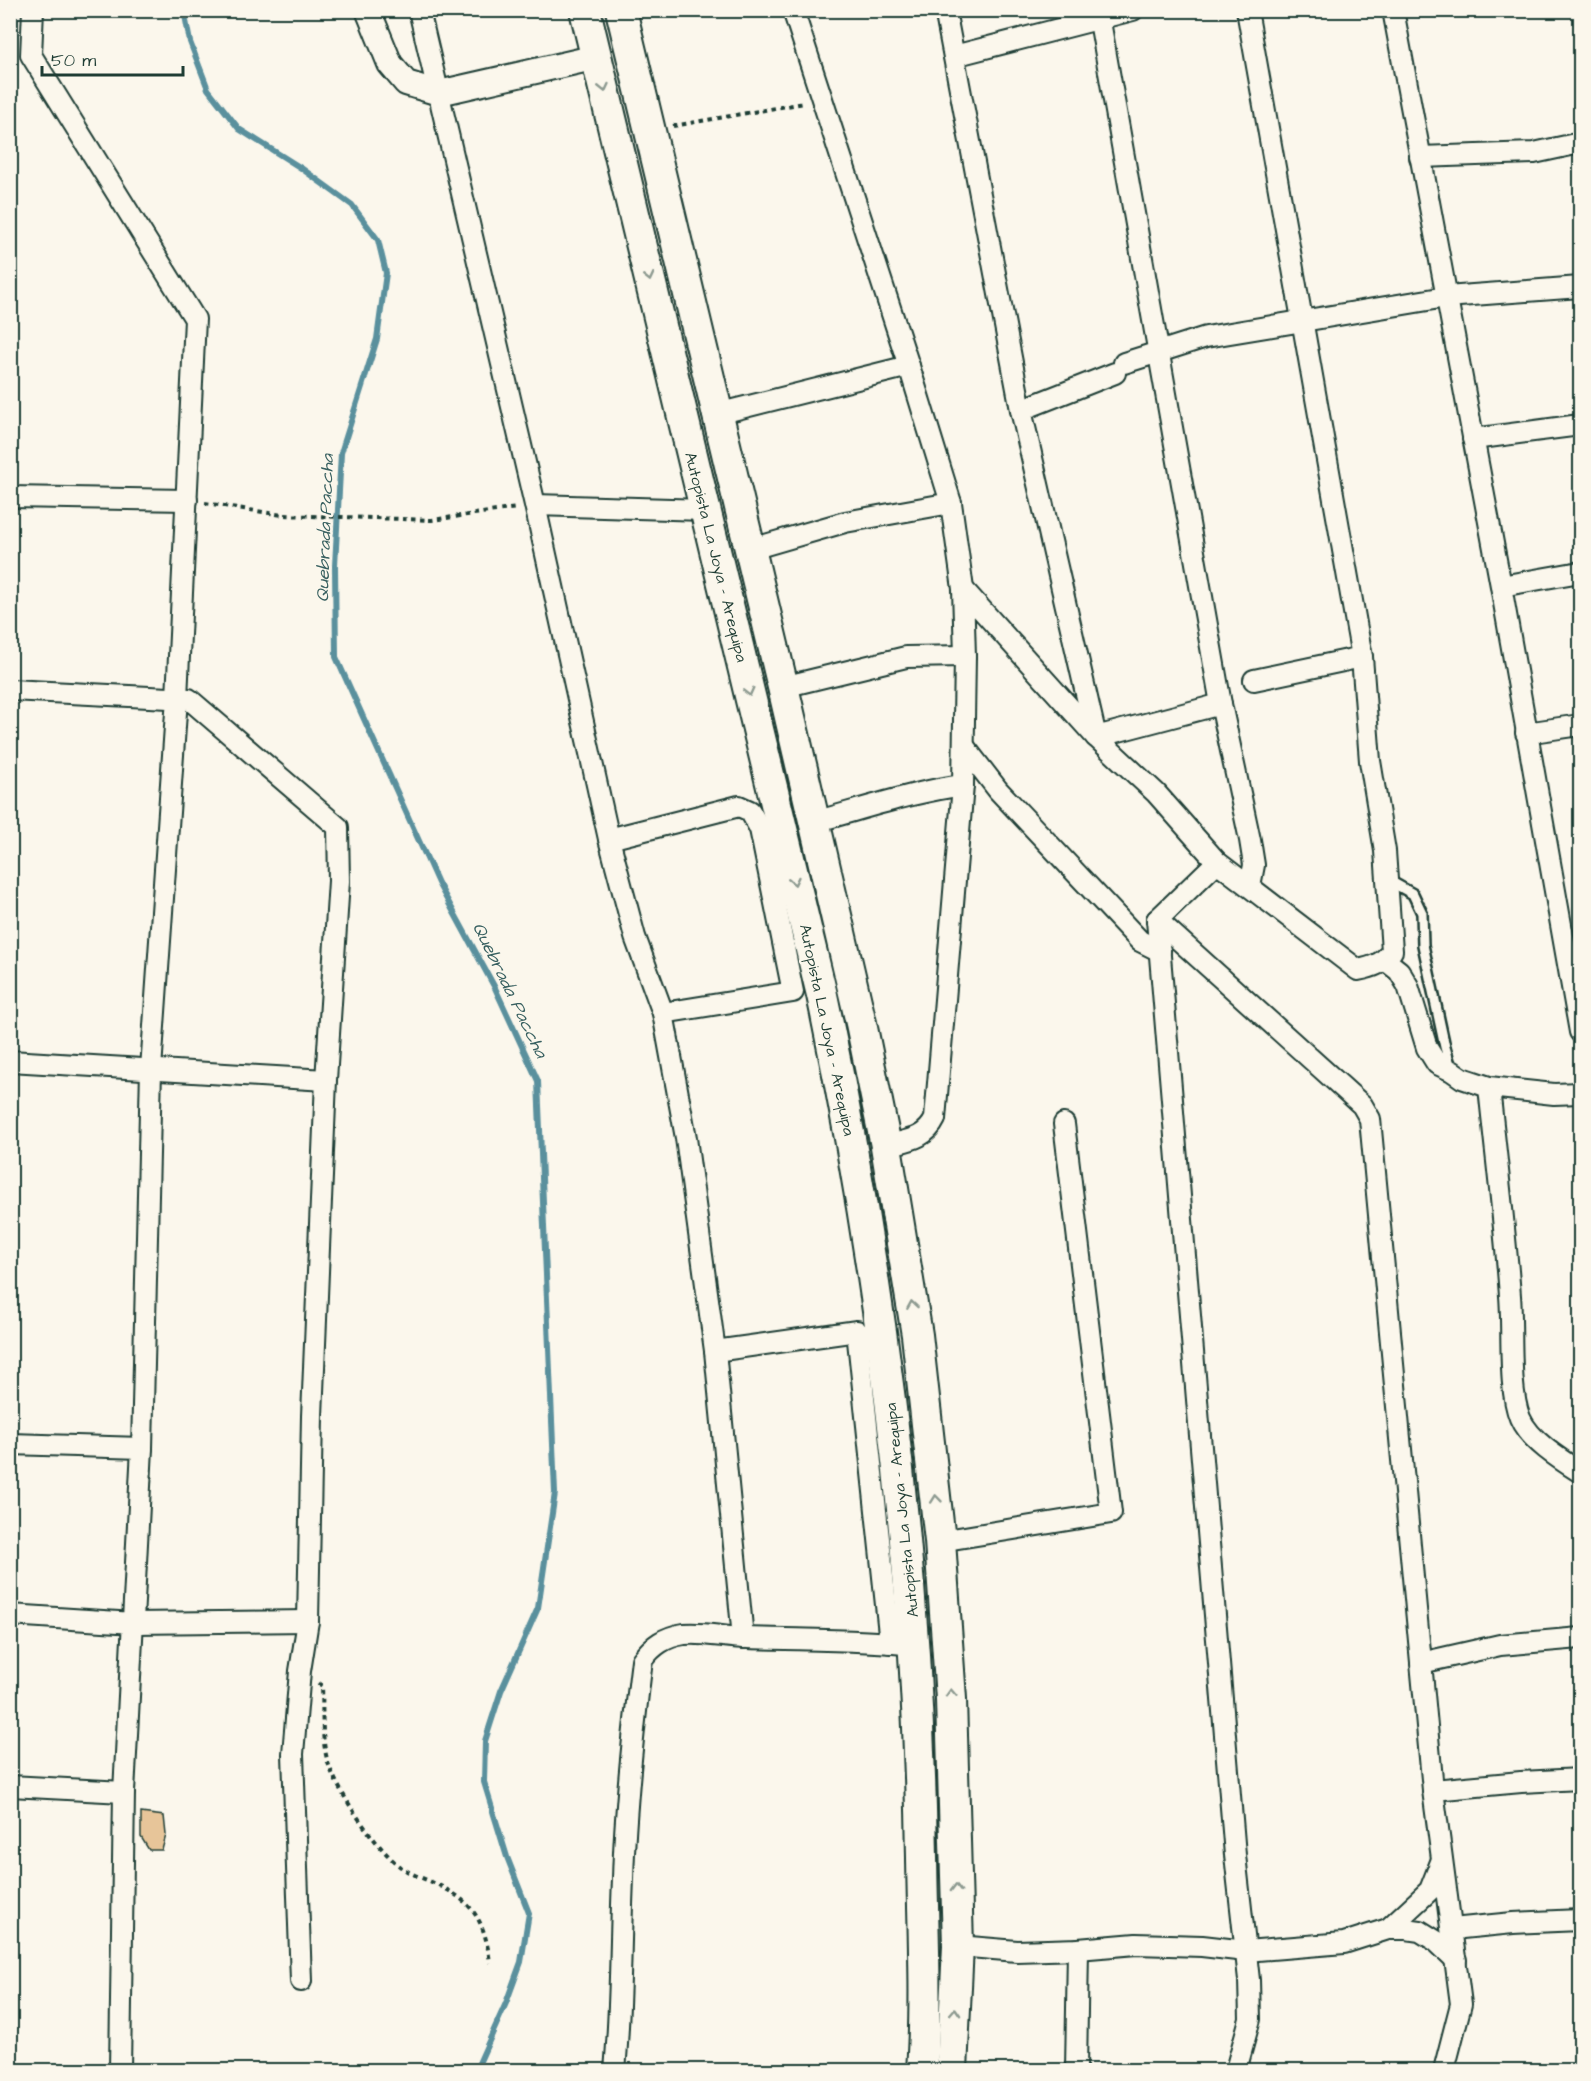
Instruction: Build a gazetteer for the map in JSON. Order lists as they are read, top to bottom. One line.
{"streets":{"main road":["Autopista La Joya - Arequipa"]},"water":["Quebrada Paccha"],"scale_bar":"50 m"}
